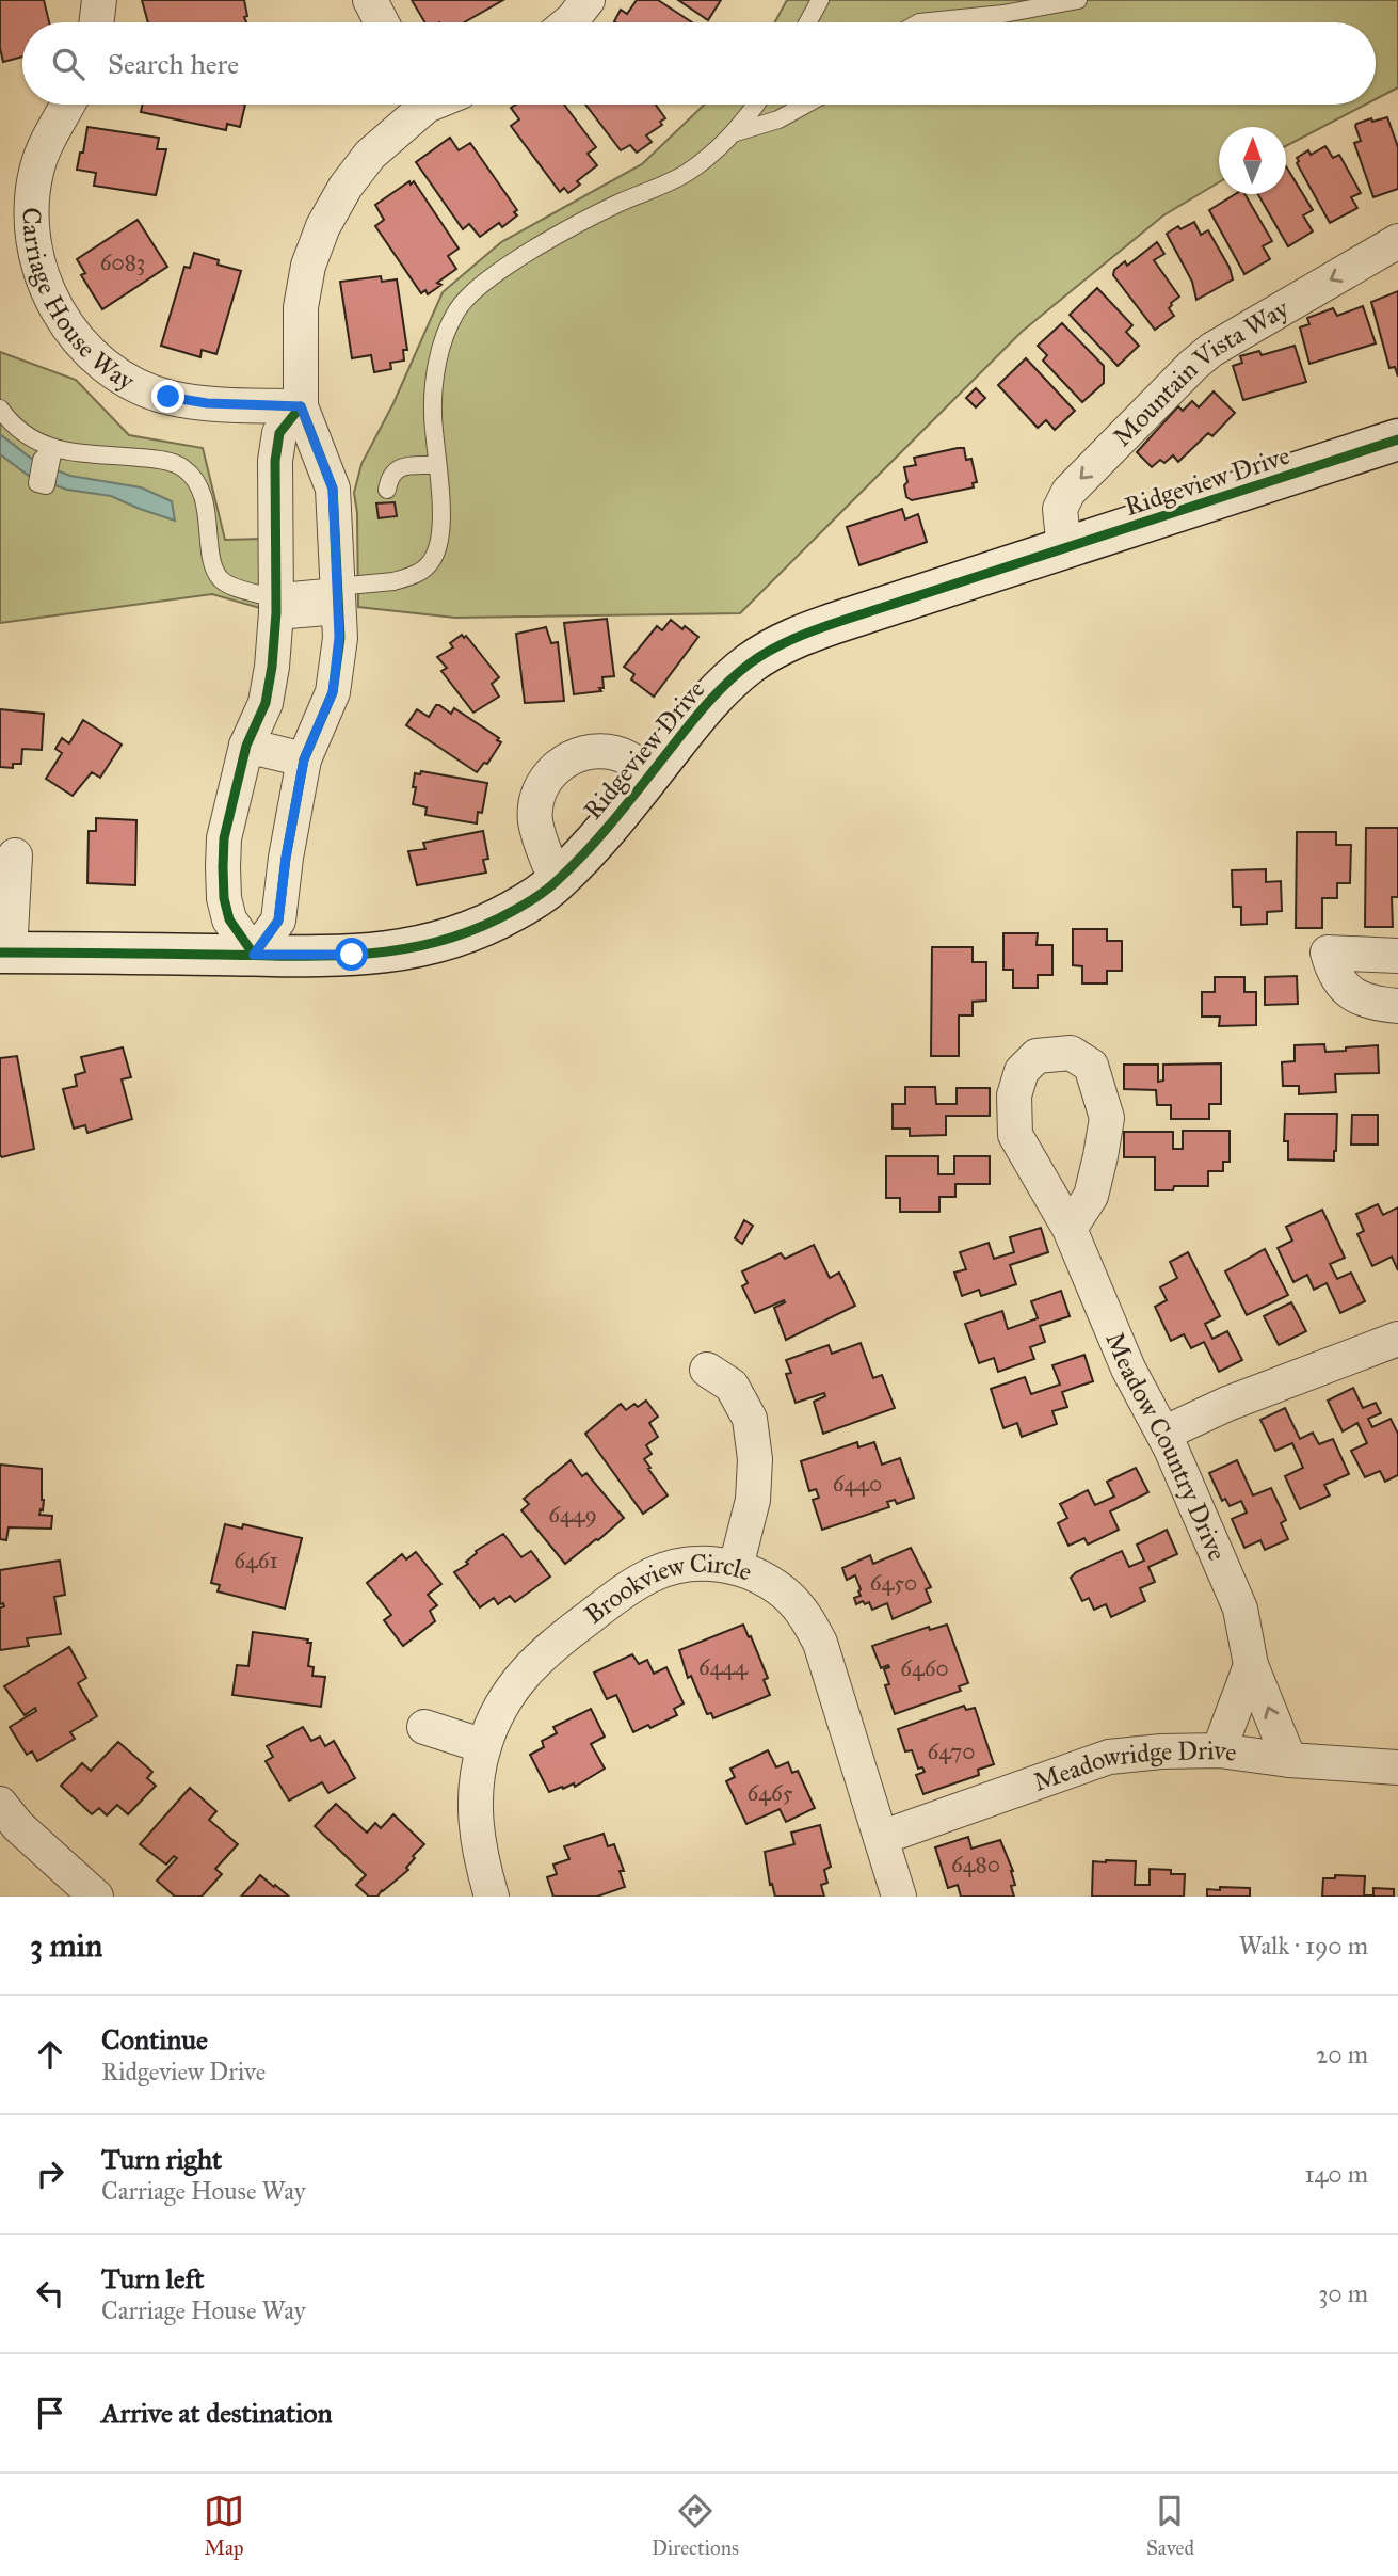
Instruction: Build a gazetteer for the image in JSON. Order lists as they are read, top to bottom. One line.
{"streets":{"street":["Carriage House Way","Mountain Vista Way","Ridgeview Drive","Meadow Country Drive","Brookview Circle","Meadowridge Drive"]},"crossings":[["Mountain Vista Way","Ridgeview Drive"],["Meadow Country Drive","Meadowridge Drive"],["Brookview Circle","Meadowridge Drive"]],"one_way":["Mountain Vista Way"],"house_numbers":["6083","6440","6449","6461","6450","6444","6460","6470","6465","6480"],"north":"top","page":{"search":"Search here","heading":["3 min","Walk · 190 m"],"list":[["Continue","Ridgeview Drive","20 m"],["Turn right","Carriage House Way","140 m"],["Turn left","Carriage House Way","30 m"],"Arrive at destination"],"nav":["Map","Directions","Saved"]}}
